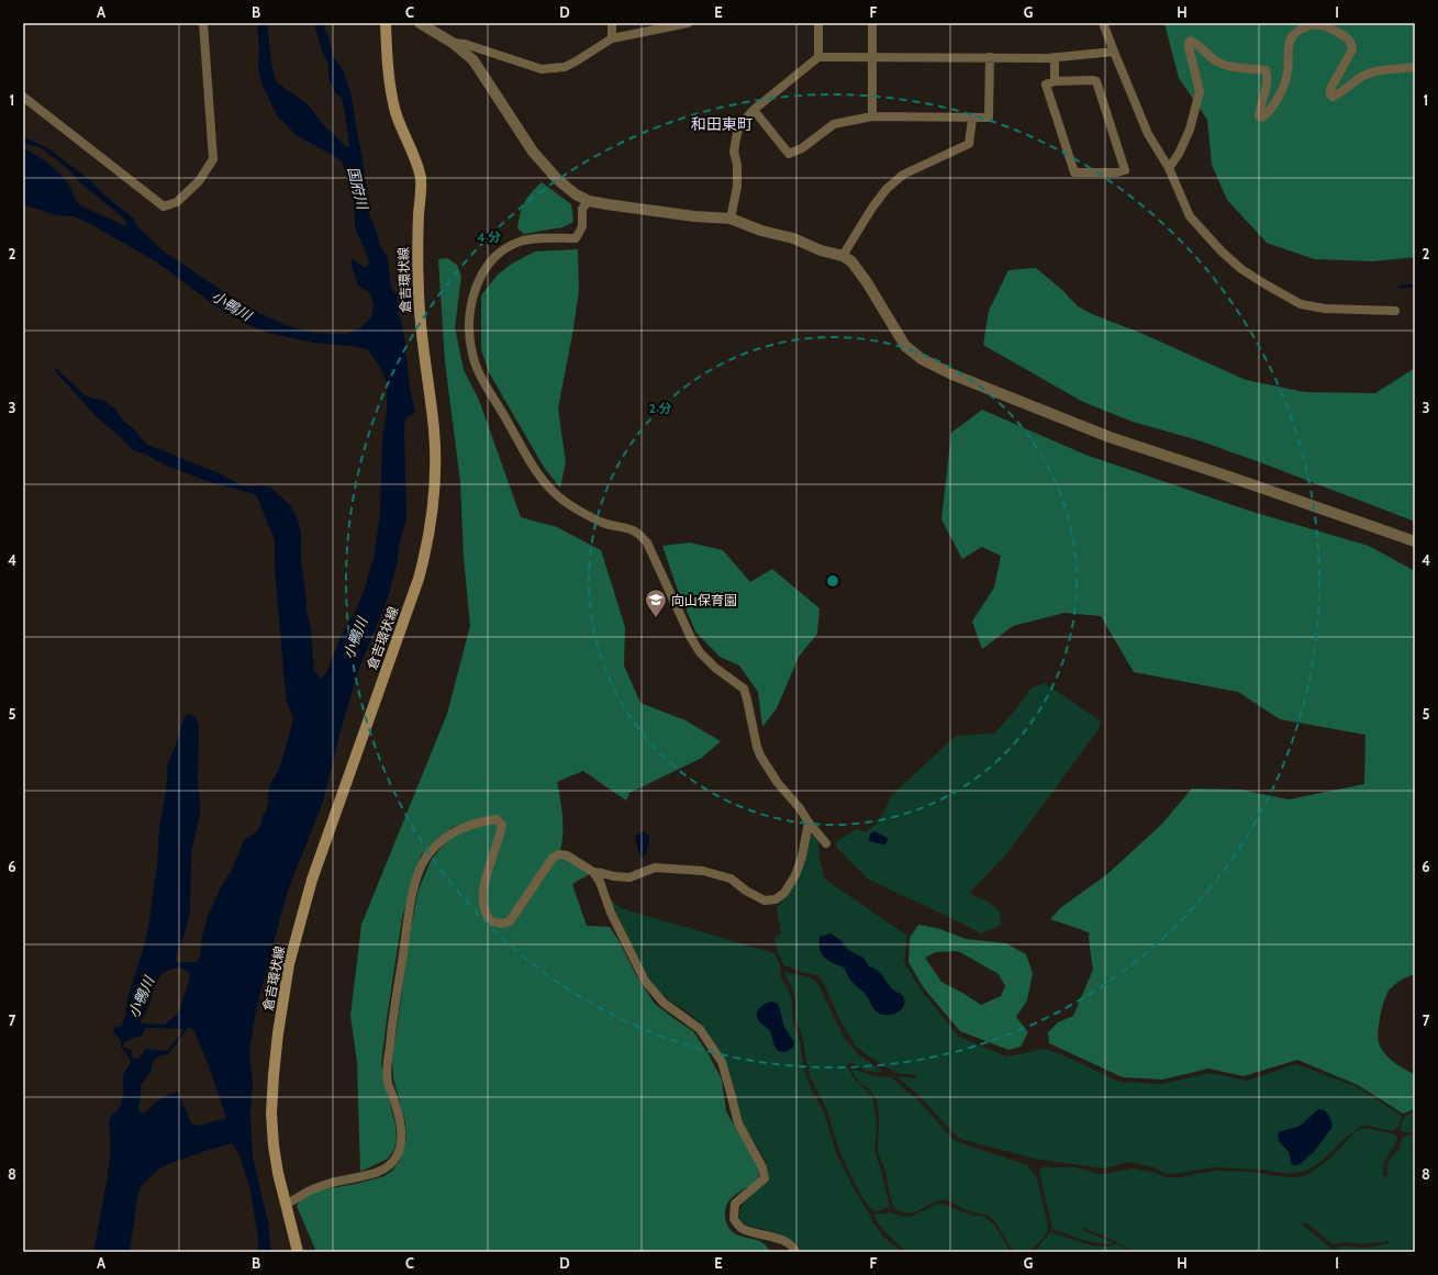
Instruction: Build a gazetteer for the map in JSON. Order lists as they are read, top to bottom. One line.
{"streets":{"main road":["倉吉環状線"]},"districts":["和田東町"],"water":["国府川","小鴨川"],"places":{"school or university":["向山保育園"]},"grid":{"columns":["A","B","C","D","E","F","G","H","I"],"rows":["1","2","3","4","5","6","7","8"]},"rings":["4 分","2 分"]}
